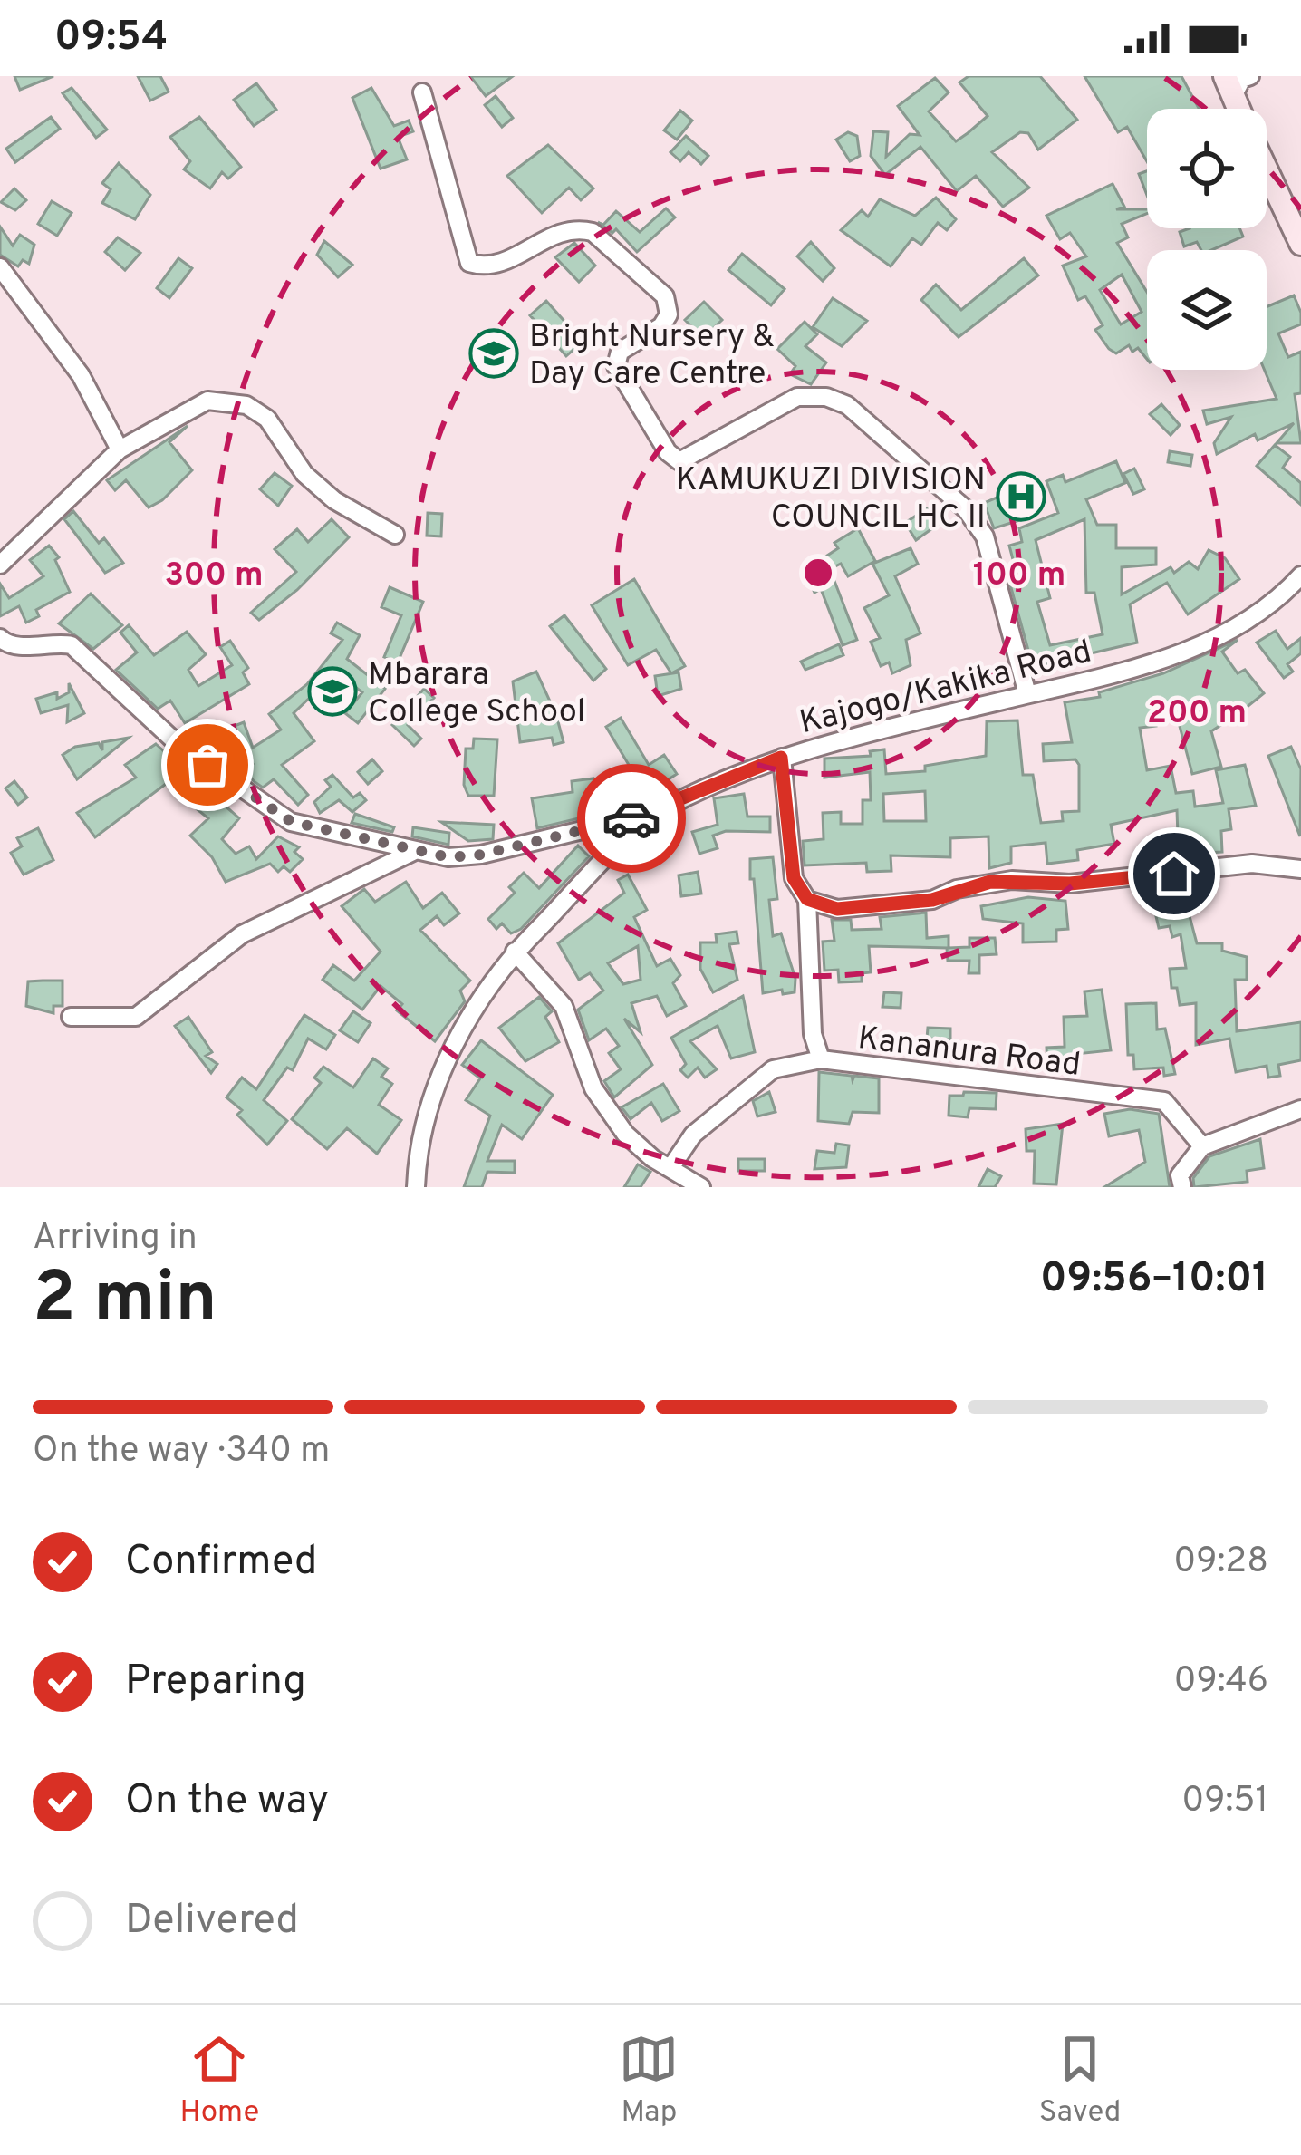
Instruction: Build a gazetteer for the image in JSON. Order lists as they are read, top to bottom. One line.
{"streets":{"street":["Kajogo/Kakika Road","Kananura Road"]},"crossings":[["Kajogo/Kakika Road","Kananura Road"]],"places":{"school or university":["Bright Nursery & Day Care Centre","Mbarara College School"],"hospital":["KAMUKUZI DIVISION COUNCIL HC II"]},"page":{"status":"09:54","heading":["2 min","Arriving in","09:56–10:01"],"bar":"On the way · 340 m","list":[["Confirmed","09:28"],["Preparing","09:46"],["On the way","09:51"],"Delivered"],"tabs":["Home","Map","Saved"]},"rings":["100 m","300 m","200 m"]}
